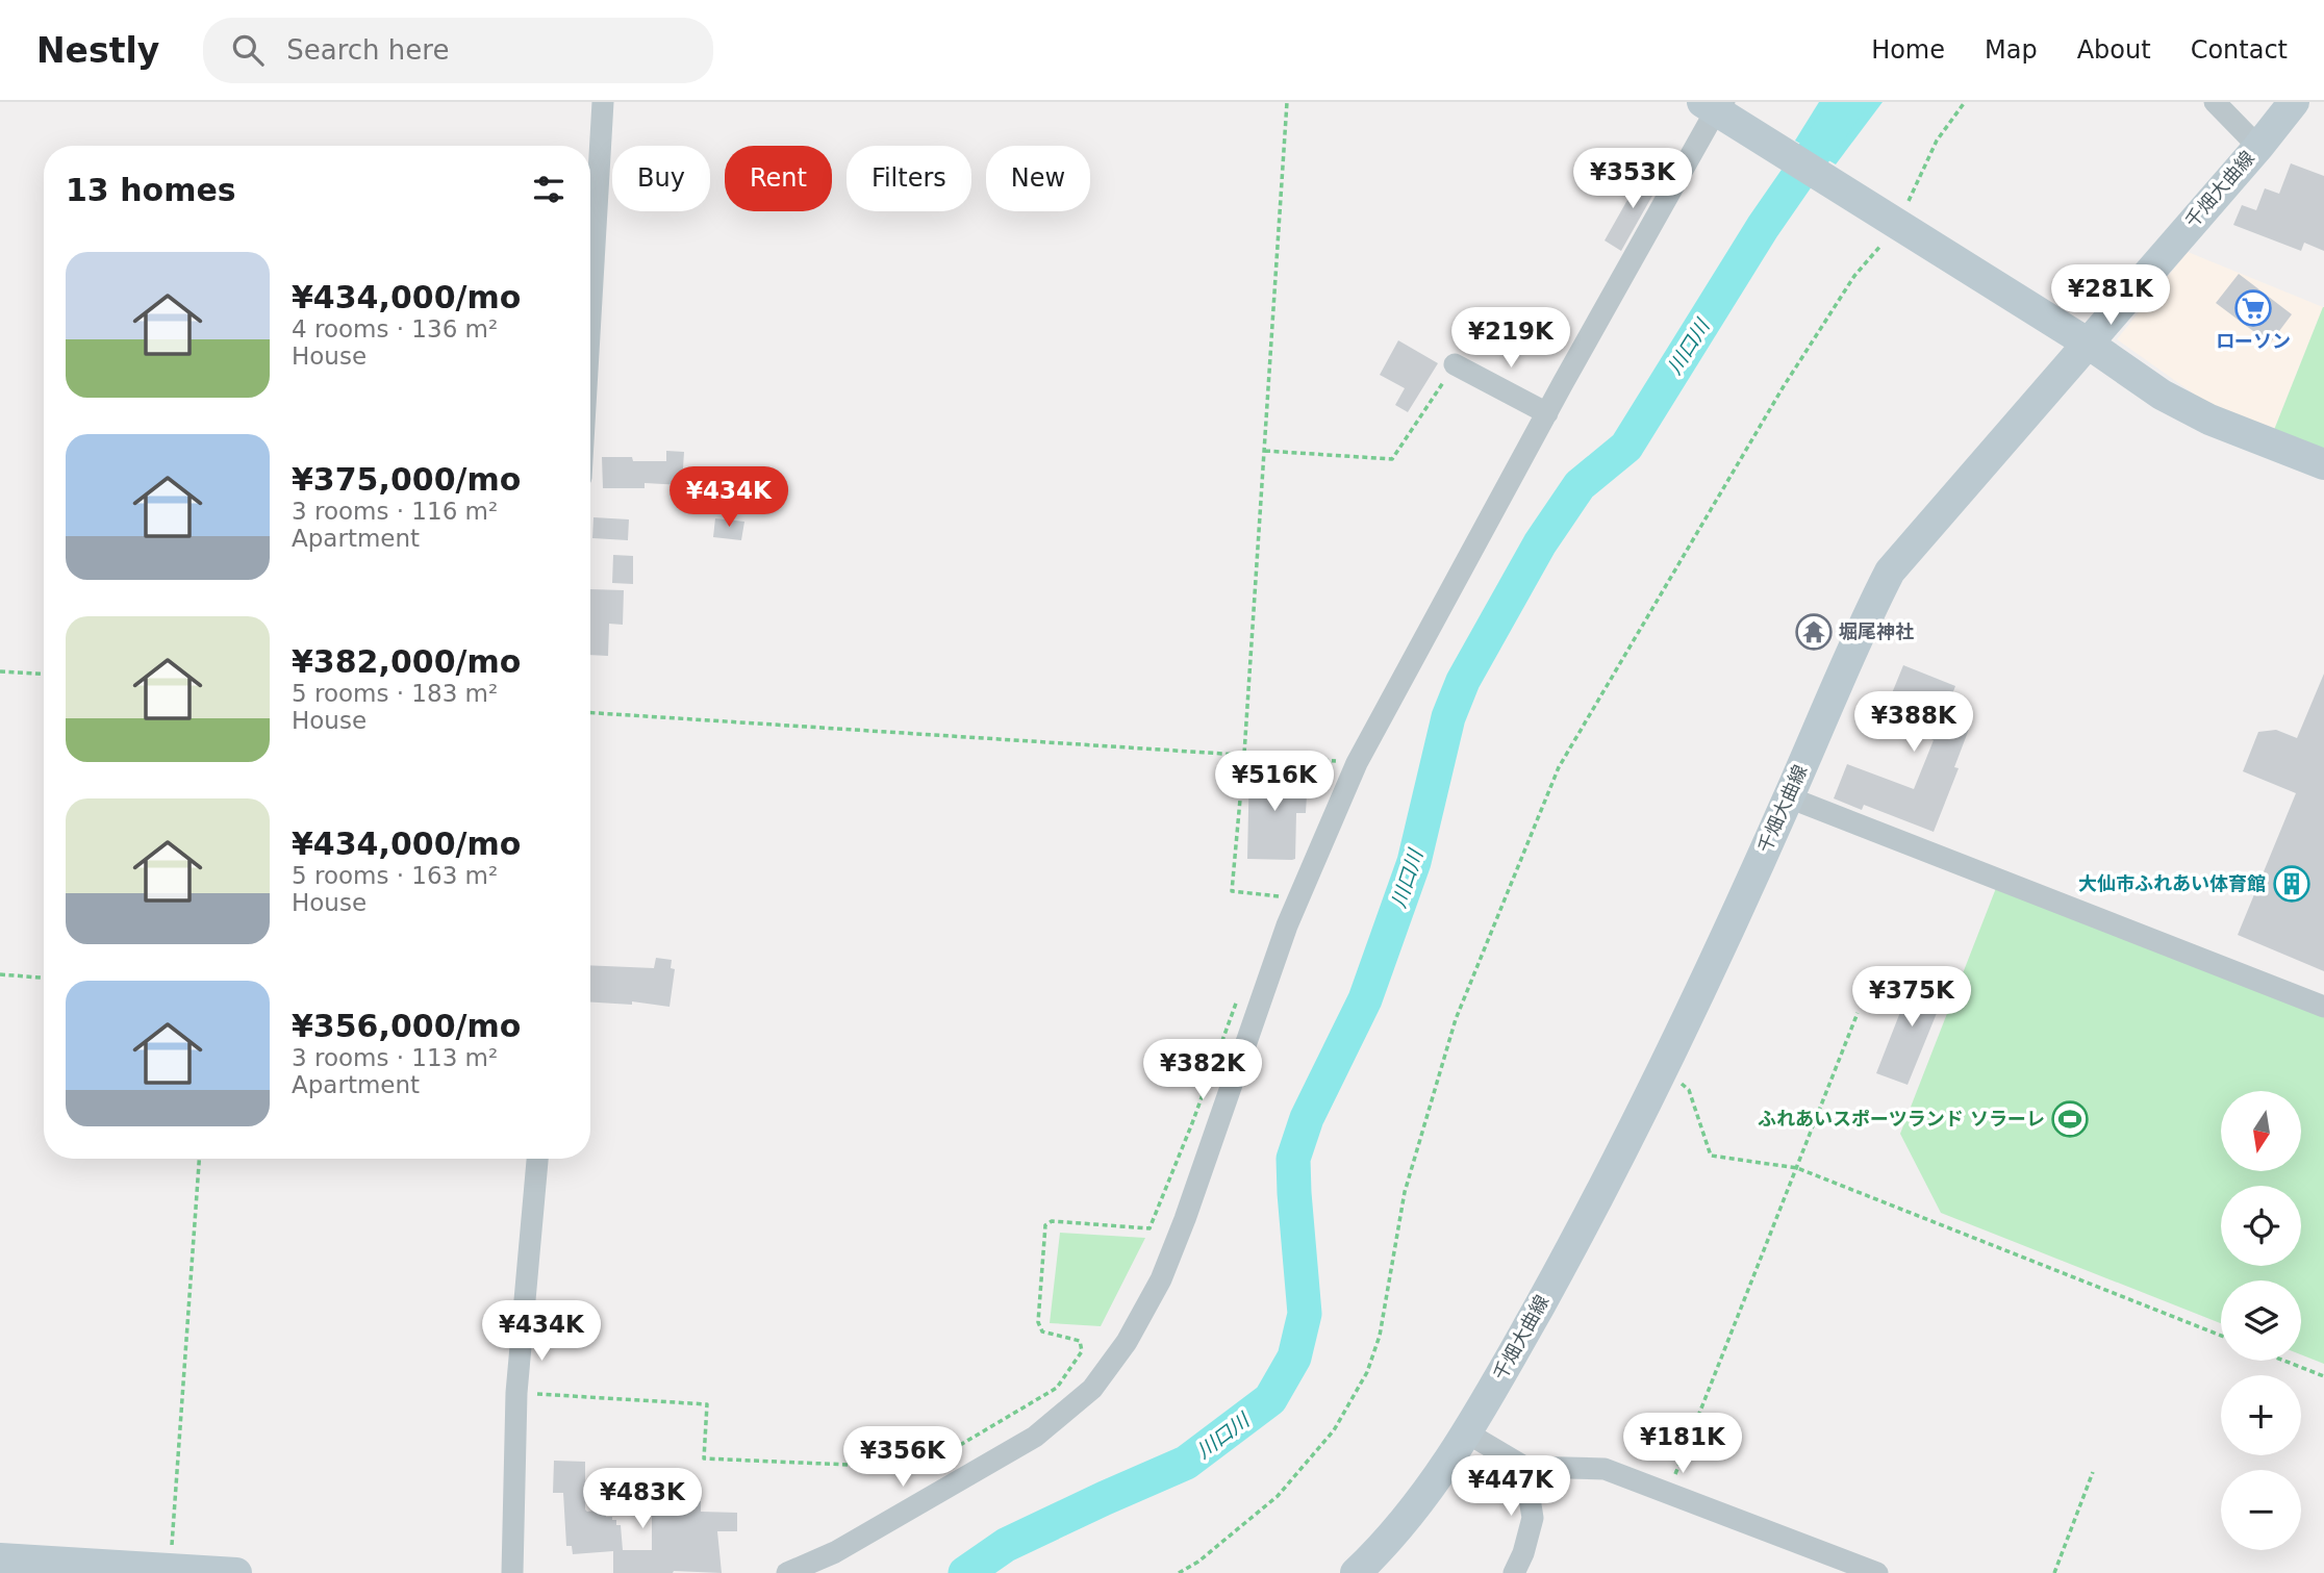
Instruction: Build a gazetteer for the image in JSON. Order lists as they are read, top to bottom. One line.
{"streets":{"main road":["千畑大曲線"]},"water":["川口川"],"places":{"supermarket":["ローソン"],"temple":["堀尾神社"],"building":["大仙市ふれあい体育館"],"sports":["ふれあいスポーツランド ソラーレ"]},"north":"bottom","page":{"header":"Nestly","search":"Search here","nav":["Home","Map","About","Contact"],"chip":["Buy","Rent","Filters","New"],"heading":"13 homes","price":["¥353K","¥281K","¥219K","¥434K","¥388K","¥516K","¥375K","¥382K","¥434K","¥181K","¥356K","¥447K","¥483K"],"list":[{"name":"¥434,000/mo","note":"4 rooms · 136 m² · House"},{"name":"¥375,000/mo","note":"3 rooms · 116 m² · Apartment"},{"name":"¥382,000/mo","note":"5 rooms · 183 m² · House"},{"name":"¥434,000/mo","note":"5 rooms · 163 m² · House"},{"name":"¥356,000/mo","note":"3 rooms · 113 m² · Apartment"}],"map_buttons":["+","−"]}}
